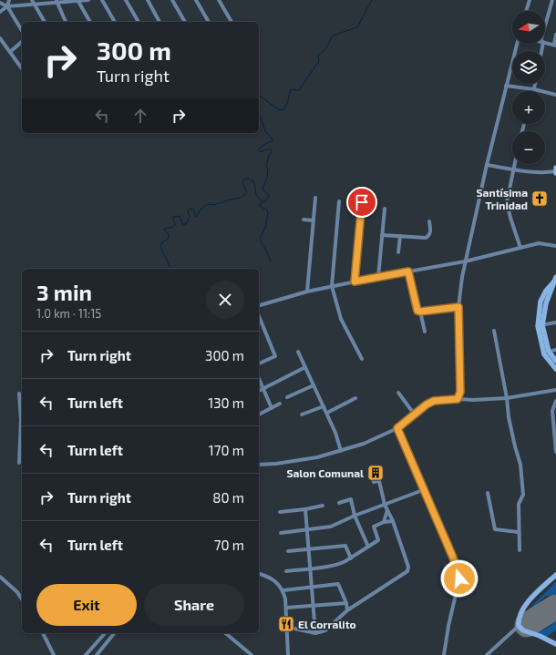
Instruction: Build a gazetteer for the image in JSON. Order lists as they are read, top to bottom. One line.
{"places":{"church":["Santísima Trinidad"],"building":["Salon Comunal"],"restaurant":["El Corralito"]},"north":"left","page":{"map_buttons":["+","−"],"turn":["300 m","Turn right"],"heading":["3 min","1.0 km · 11:15"],"list":[{"name":"Turn right","value":"300 m"},{"name":"Turn left","value":"130 m"},{"name":"Turn left","value":"170 m"},{"name":"Turn right","value":"80 m"},{"name":"Turn left","value":"70 m"}],"buttons":["Exit","Share"]}}
